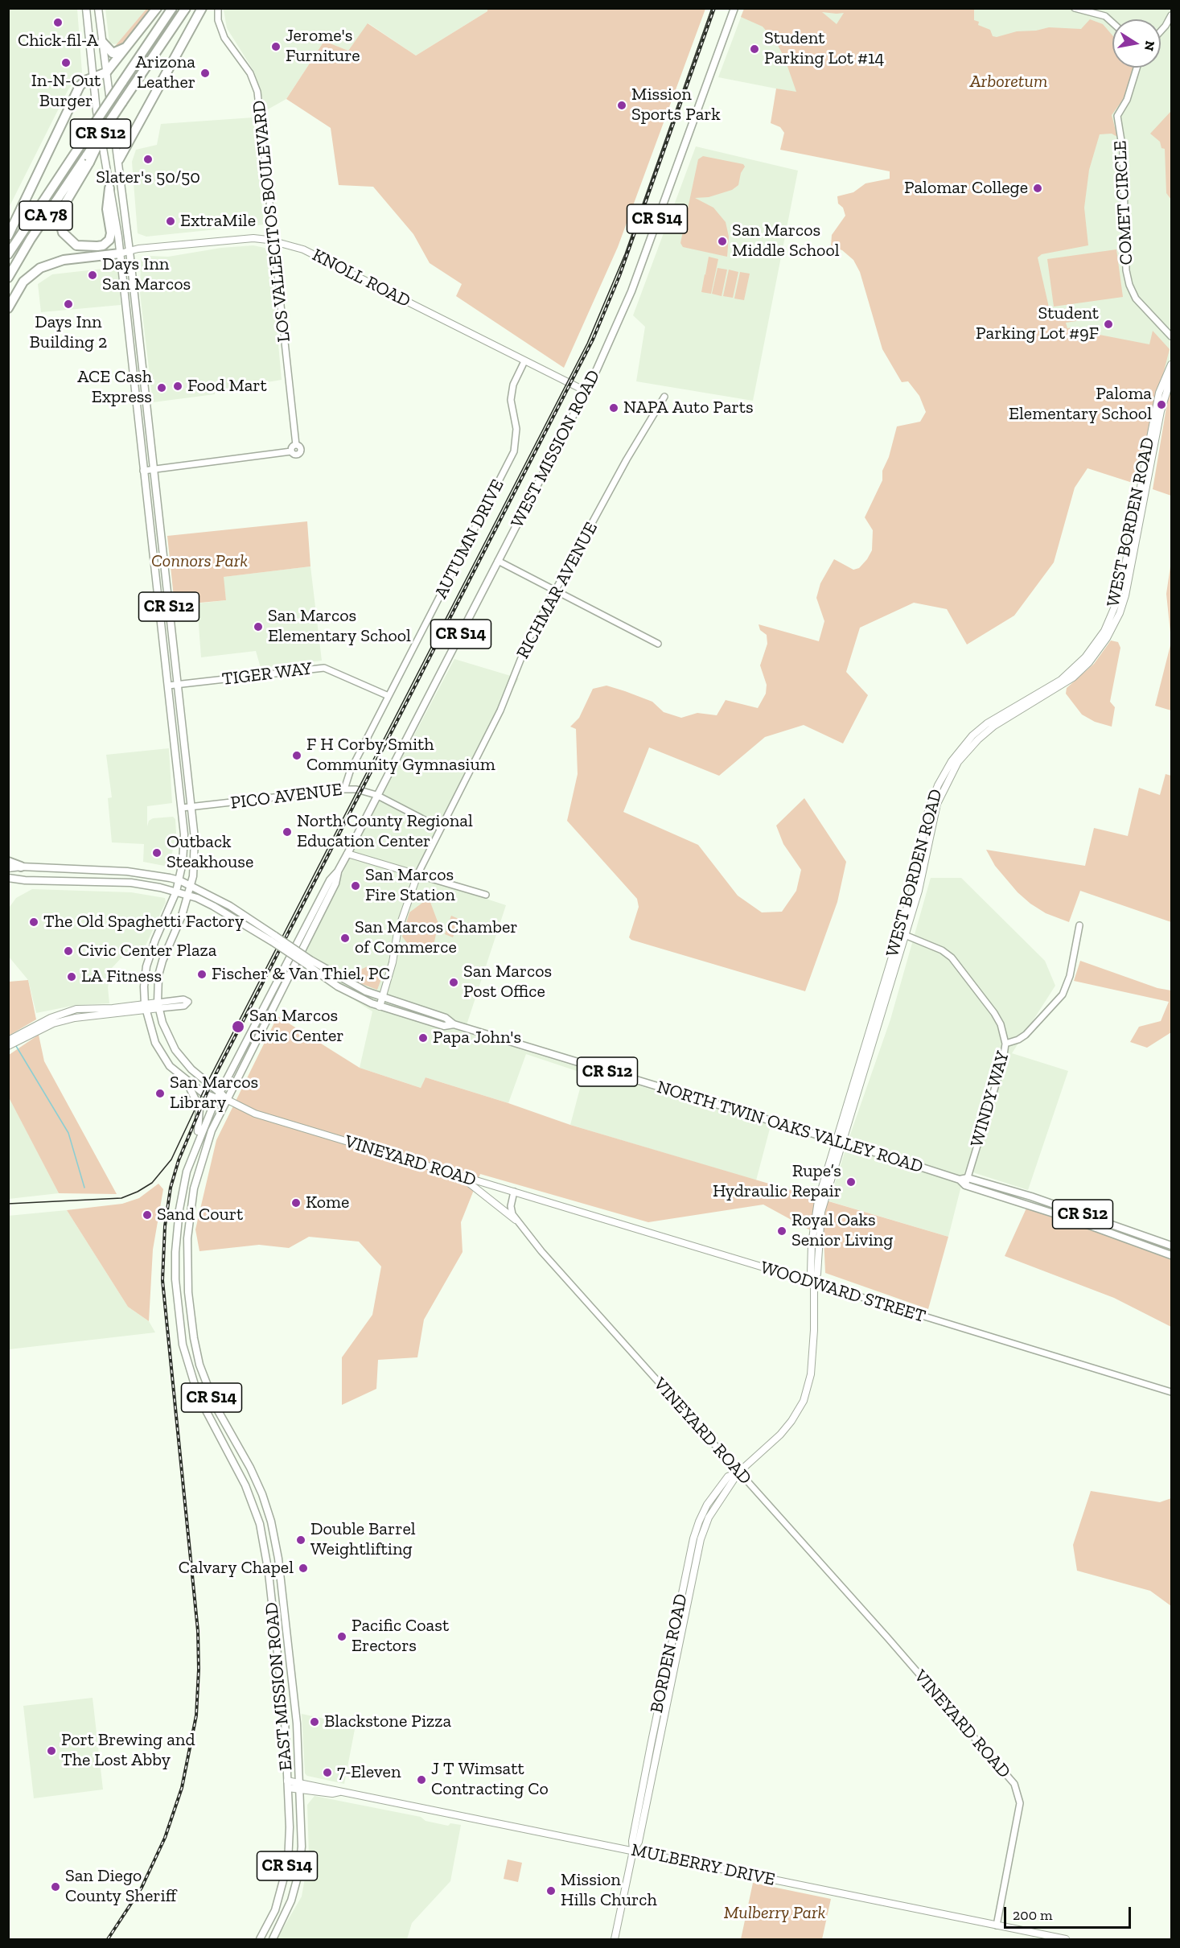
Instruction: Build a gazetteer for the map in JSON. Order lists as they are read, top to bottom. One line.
{"streets":{"highway":["CA 78"],"main road":["CR S12","CR S14","KNOLL ROAD","WEST MISSION ROAD","WEST BORDEN ROAD","RICHMAR AVENUE","NORTH TWIN OAKS VALLEY ROAD","VINEYARD ROAD","WOODWARD STREET","BORDEN ROAD","EAST MISSION ROAD","MULBERRY DRIVE"],"street":["COMET CIRCLE","LOS VALLECITOS BOULEVARD","AUTUMN DRIVE","TIGER WAY","PICO AVENUE","WINDY WAY"]},"crossings":[["CR S12","KNOLL ROAD"],["CR S12","TIGER WAY"],["CR S12","PICO AVENUE"],["CR S12","NORTH TWIN OAKS VALLEY ROAD"],["LOS VALLECITOS BOULEVARD","KNOLL ROAD"],["KNOLL ROAD","WEST MISSION ROAD"],["KNOLL ROAD","AUTUMN DRIVE"],["WEST MISSION ROAD","PICO AVENUE"],["WEST MISSION ROAD","EAST MISSION ROAD"],["WEST BORDEN ROAD","NORTH TWIN OAKS VALLEY ROAD"],["WEST BORDEN ROAD","BORDEN ROAD"],["AUTUMN DRIVE","TIGER WAY"],["AUTUMN DRIVE","PICO AVENUE"],["RICHMAR AVENUE","PICO AVENUE"],["RICHMAR AVENUE","NORTH TWIN OAKS VALLEY ROAD"],["WINDY WAY","NORTH TWIN OAKS VALLEY ROAD"],["NORTH TWIN OAKS VALLEY ROAD","BORDEN ROAD"],["VINEYARD ROAD","WOODWARD STREET"],["VINEYARD ROAD","BORDEN ROAD"],["VINEYARD ROAD","EAST MISSION ROAD"],["VINEYARD ROAD","MULBERRY DRIVE"],["WOODWARD STREET","BORDEN ROAD"],["BORDEN ROAD","MULBERRY DRIVE"],["EAST MISSION ROAD","MULBERRY DRIVE"]],"parks":["Arboretum","Connors Park","Mulberry Park"],"places":["Chick-fil-A","Jerome's Furniture","Student Parking Lot #14","In-N-Out Burger","Arizona Leather","Mission Sports Park","Slater's 50/50","Palomar College","ExtraMile","San Marcos Middle School","Days Inn San Marcos","Days Inn Building 2","Student Parking Lot #9F","Food Mart","ACE Cash Express","Paloma Elementary School","NAPA Auto Parts","San Marcos Elementary School","F H Corby Smith Community Gymnasium","North County Regional Education Center","Outback Steakhouse","San Marcos Fire Station","The Old Spaghetti Factory","San Marcos Chamber of Commerce","Civic Center Plaza","Fischer & Van Thiel, PC","LA Fitness","San Marcos Post Office","San Marcos Civic Center","Papa John's","San Marcos Library","Rupe’s Hydraulic Repair","Kome","Sand Court","Royal Oaks Senior Living","Double Barrel Weightlifting","Calvary Chapel","Pacific Coast Erectors","Blackstone Pizza","Port Brewing and The Lost Abby","7-Eleven","J T Wimsatt Contracting Co","San Diego County Sheriff","Mission Hills Church"],"scale_bar":"200 m","north":"right"}
